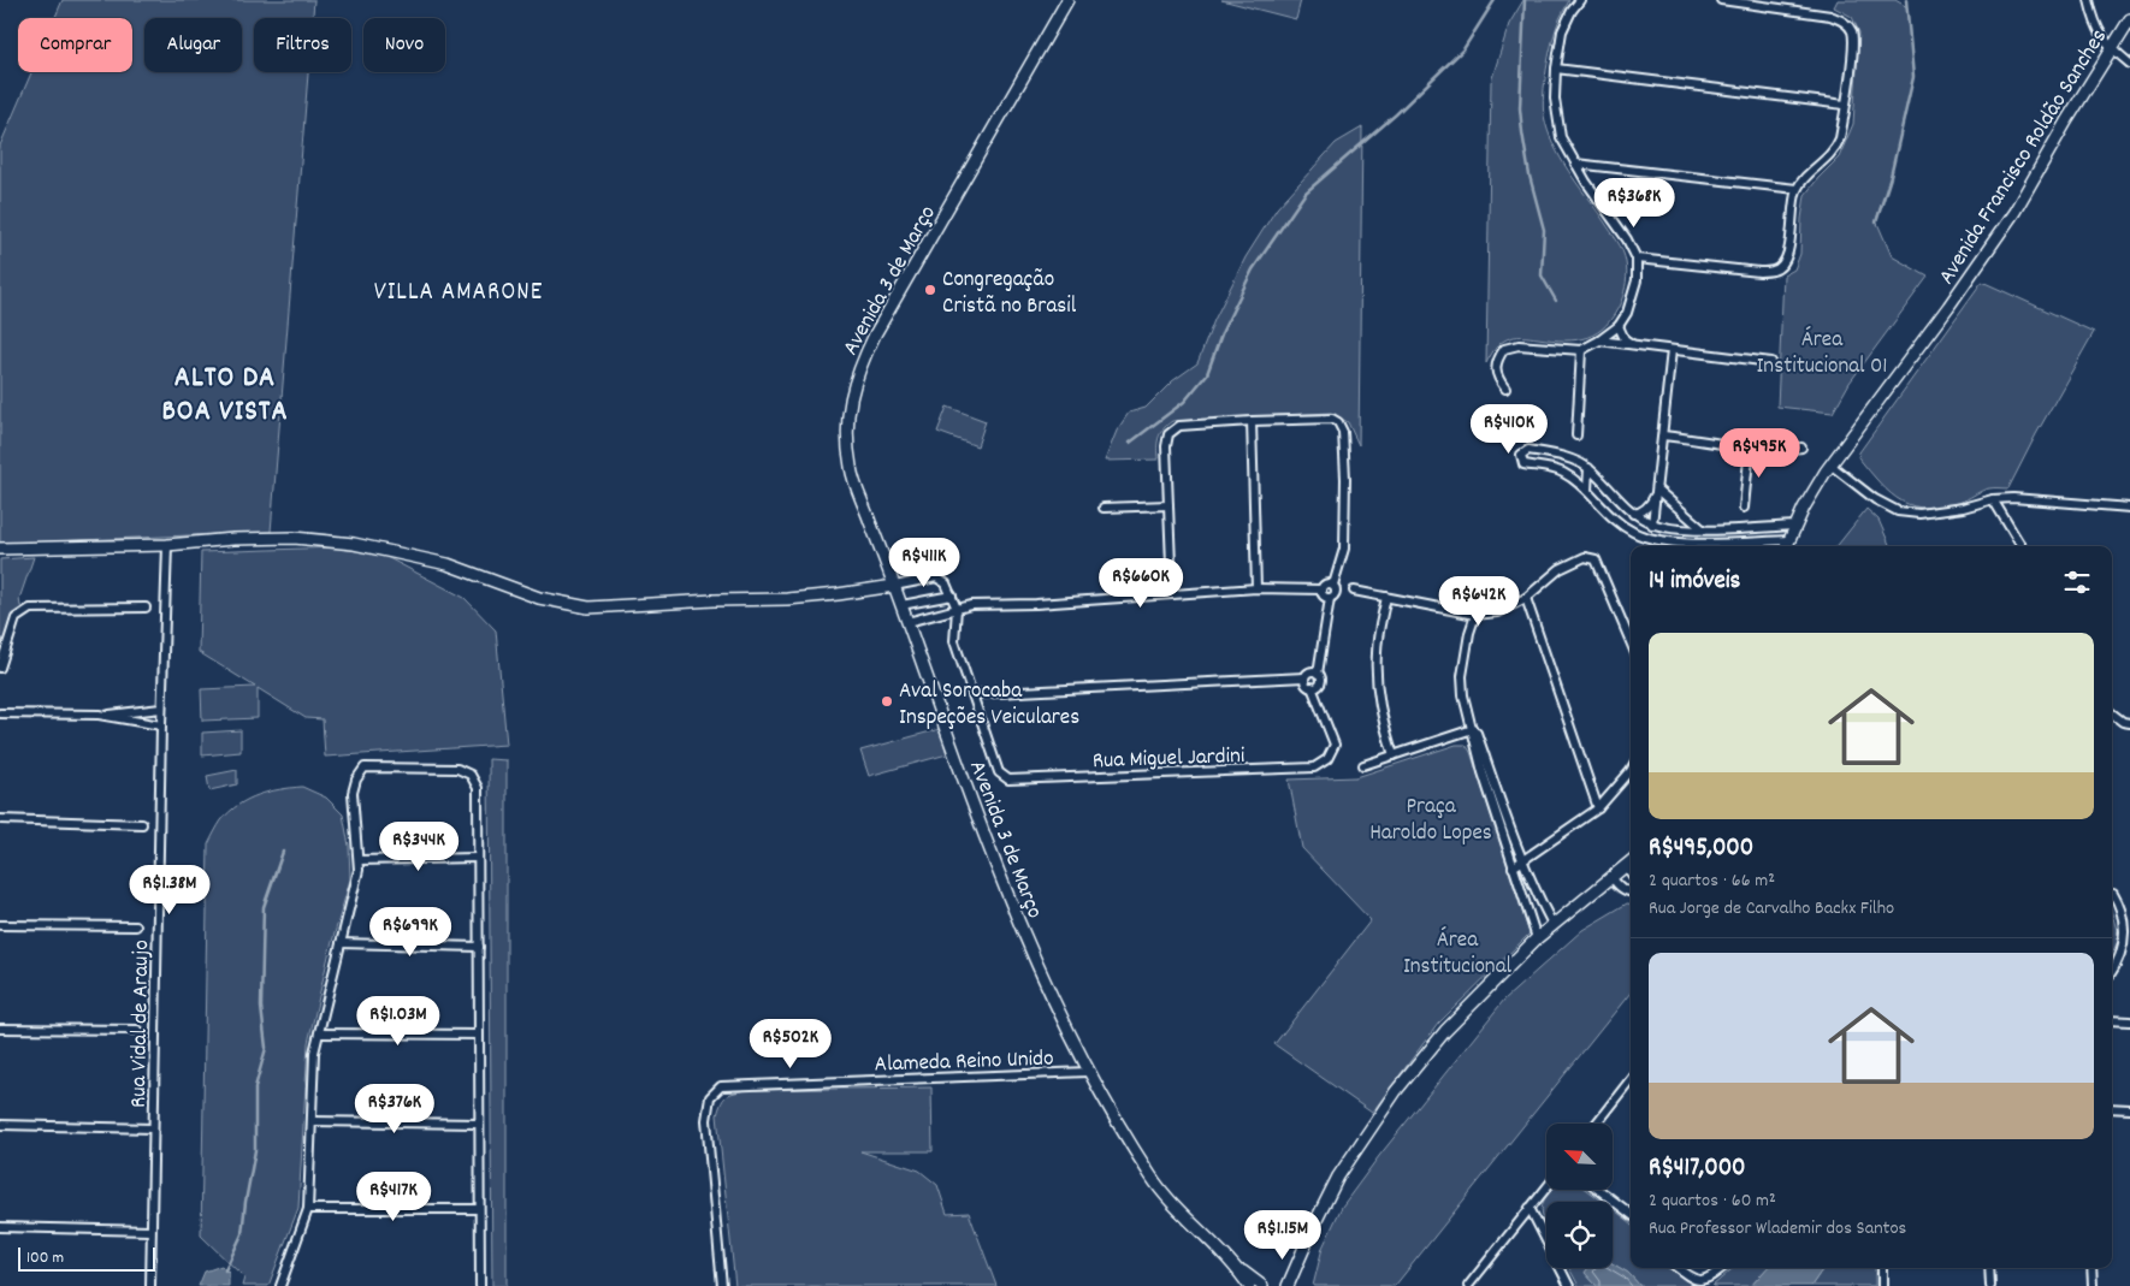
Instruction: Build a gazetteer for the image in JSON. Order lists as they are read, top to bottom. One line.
{"streets":{"street":["Avenida Francisco Roldão Sanches","Avenida 3 de Março","Rua Miguel Jardini","Rua Vidal de Araujo","Alameda Reino Unido"]},"crossings":[["Avenida 3 de Março","Alameda Reino Unido"]],"districts":["VILLA AMARONE","ALTO DA BOA VISTA"],"parks":["Área Institucional 01","Praça Haroldo Lopes","Área Institucional"],"places":["Congregação Cristã no Brasil","Aval Sorocaba Inspeções Veiculares"],"scale_bar":"100 m","north":"top left","page":{"chip":["Comprar","Alugar","Filtros","Novo"],"price":["R$368K","R$410K","R$495K","R$411K","R$660K","R$642K","R$344K","R$1.38M","R$699K","R$1.03M","R$502K","R$376K","R$417K","R$1.15M"],"heading":"14 imóveis","list":[{"name":"R$495,000","note":"2 quartos · 66 m² · Rua Jorge de Carvalho Backx Filho"},{"name":"R$417,000","note":"2 quartos · 60 m² · Rua Professor Wlademir dos Santos"}],"scale":"100 m"}}
